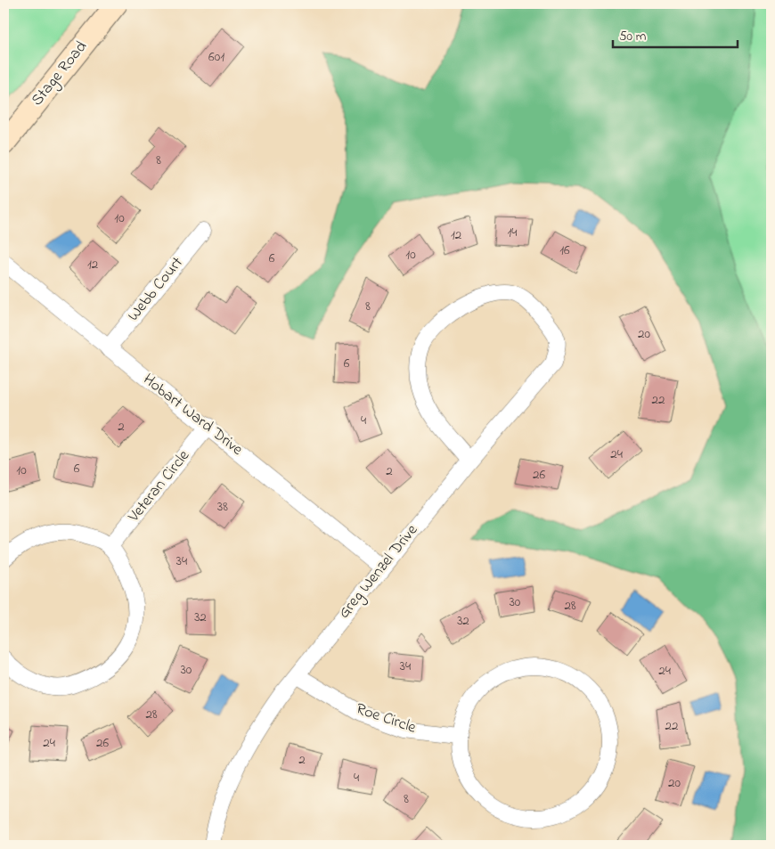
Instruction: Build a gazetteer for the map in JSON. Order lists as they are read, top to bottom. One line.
{"streets":{"street":["Stage Road","Webb Court","Hobart Ward Drive","Veteran Circle","Greg Wenzel Drive","Roe Circle"]},"crossings":[["Webb Court","Hobart Ward Drive"],["Hobart Ward Drive","Veteran Circle"],["Hobart Ward Drive","Greg Wenzel Drive"],["Greg Wenzel Drive","Roe Circle"]],"house_numbers":["601","8","10","14","12","16","10","6","12","8","20","6","22","4","2","24","6","10","2","26","38","34","30","28","32","32","34","30","24","28","22","24","26","2","4","20","8"],"scale_bar":"50 m"}
